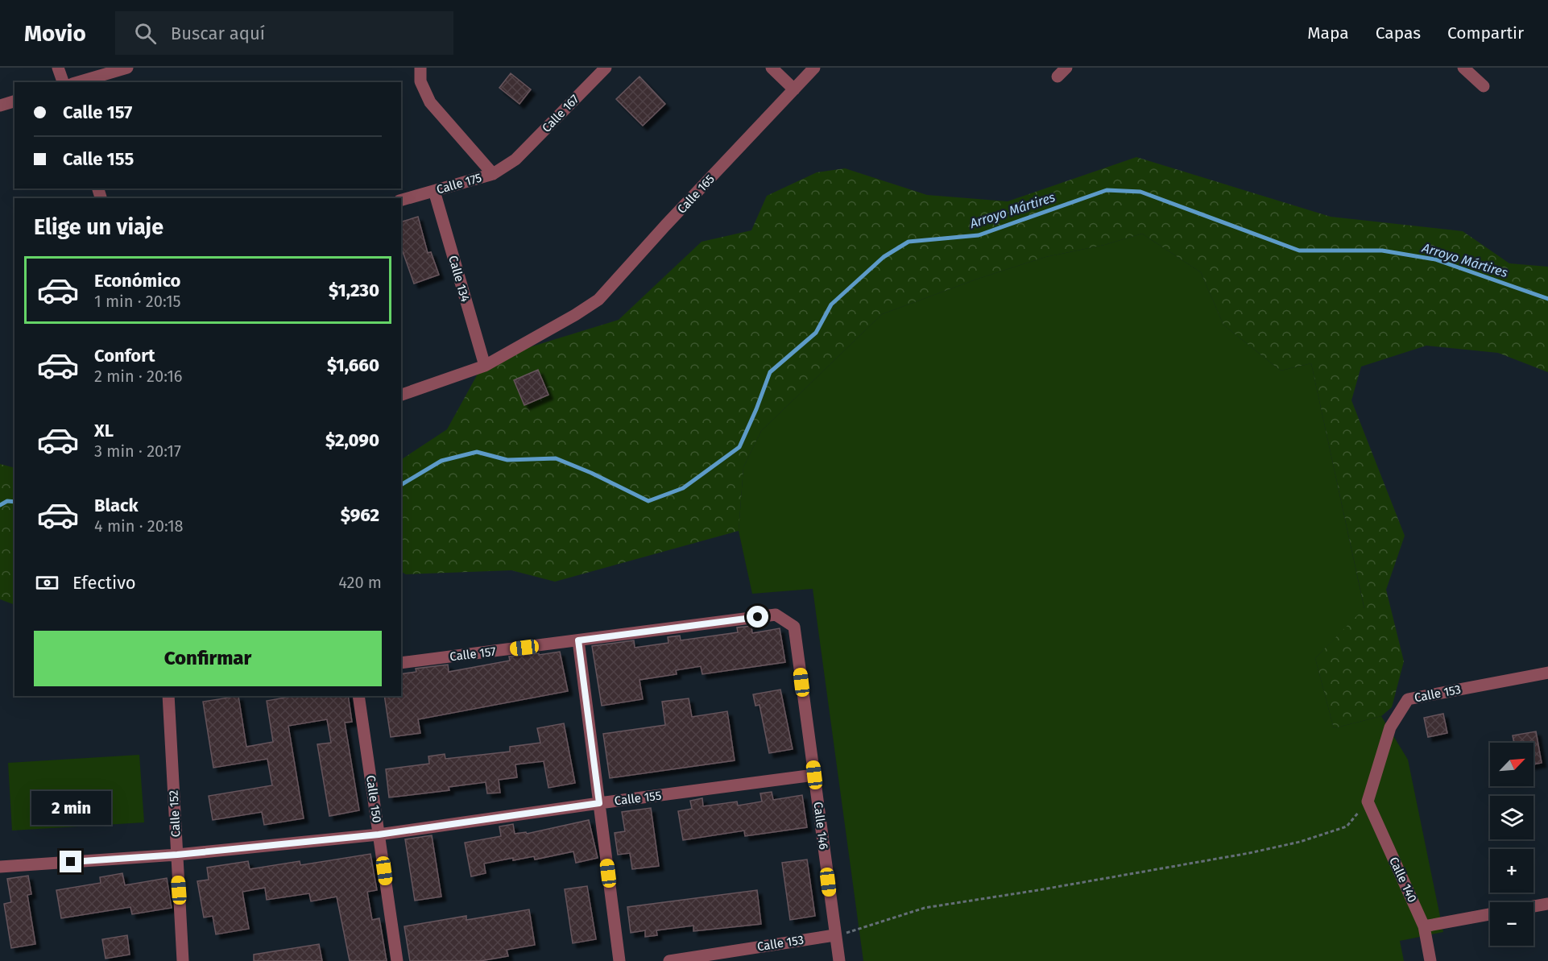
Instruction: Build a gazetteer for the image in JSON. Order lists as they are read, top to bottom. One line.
{"streets":{"street":["Calle 167","Calle 175","Calle 165","Calle 134","Calle 157","Calle 153","Calle 155","Calle 150","Calle 152","Calle 146","Calle 140"]},"crossings":[["Calle 167","Calle 175"],["Calle 175","Calle 134"],["Calle 165","Calle 134"],["Calle 157","Calle 146"],["Calle 153","Calle 146"],["Calle 153","Calle 140"],["Calle 155","Calle 150"],["Calle 155","Calle 152"],["Calle 155","Calle 146"]],"water":["Arroyo Mártires"],"north":"top right","page":{"header":"Movio","search":"Buscar aquí","nav":["Mapa","Capas","Compartir"],"banner":["Calle 157","Calle 155"],"heading":"Elige un viaje","list":[{"name":"Económico","note":"1 min · 20:15","value":"$1,230"},{"name":"Confort","note":"2 min · 20:16","value":"$1,660"},{"name":"XL","note":"3 min · 20:17","value":"$2,090"},{"name":"Black","note":"4 min · 20:18","value":"$962"}],"pay":["Efectivo","420 m"],"buttons":"Confirmar","map_buttons":["+","−"],"bubble":"2 min"}}
